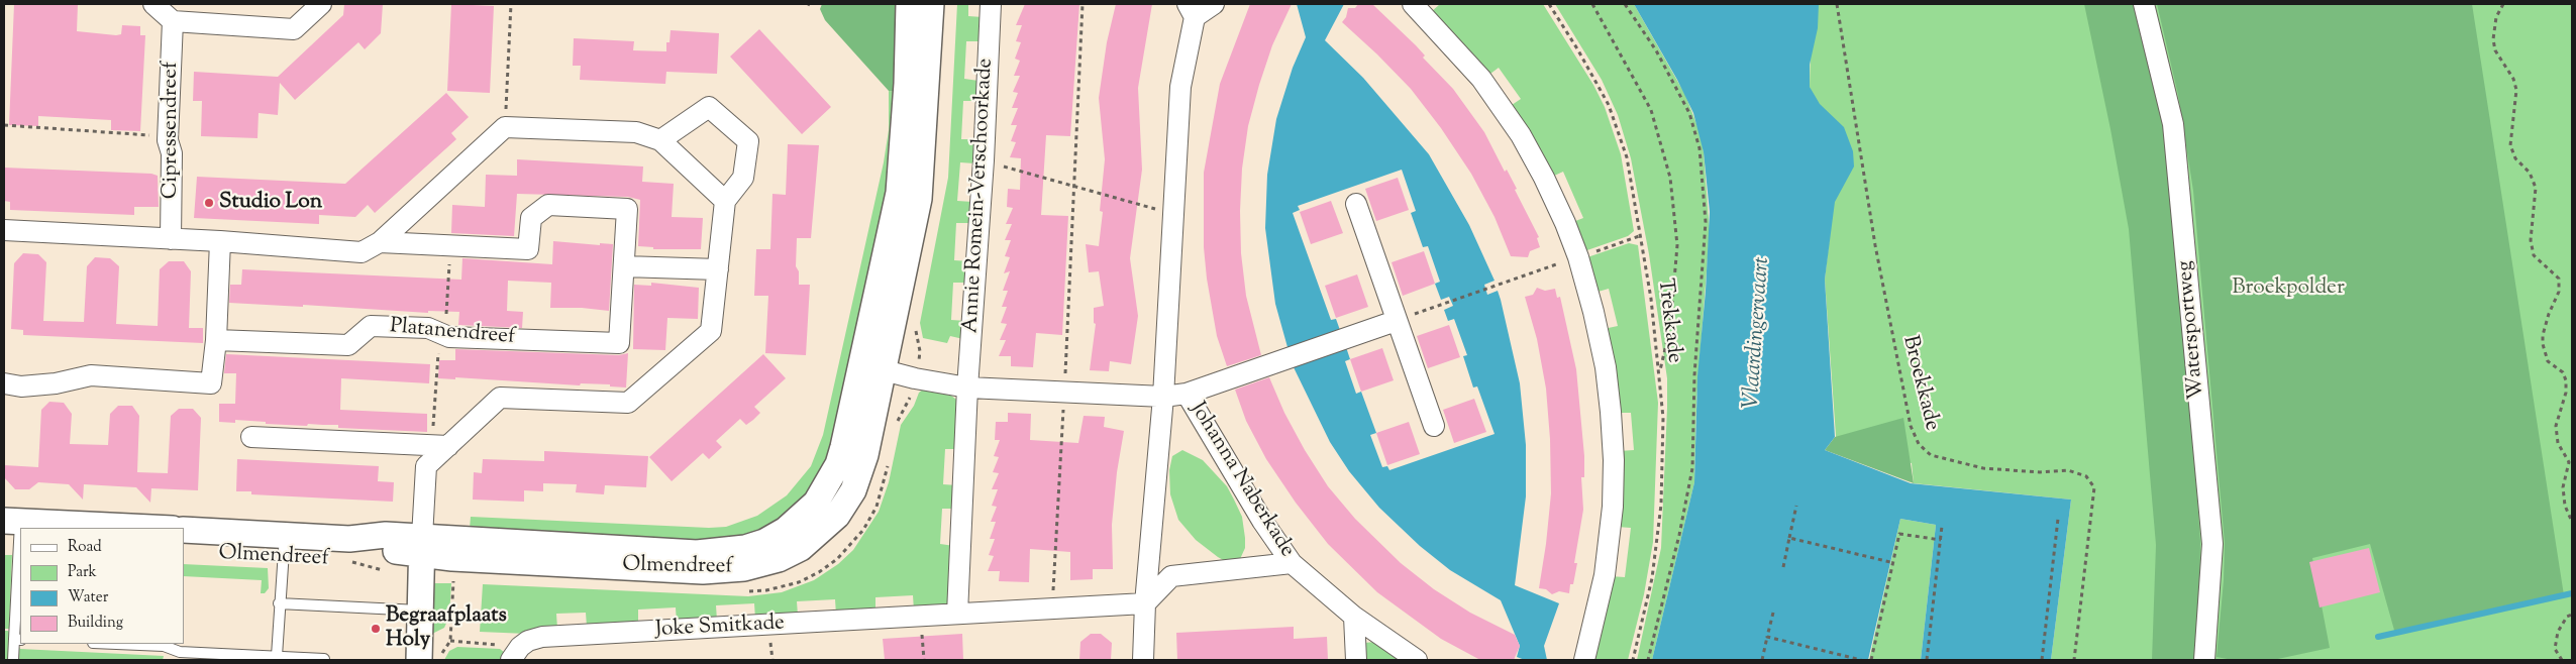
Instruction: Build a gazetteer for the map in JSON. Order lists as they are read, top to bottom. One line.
{"streets":{"street":["Cipressendreef","Annie Romein-Verschoorkade","Watersportweg","Platanendreef","Johanna Naberkade","Olmendreef","Joke Smitkade"],"path":["Trekkade","Broekkade"]},"crossings":[["Cipressendreef","Platanendreef"],["Annie Romein-Verschoorkade","Joke Smitkade"]],"water":["Vlaardingervaart"],"parks":["Broekpolder"],"places":["Studio Lon","Begraafplaats Holy"],"legend":["Road","Park","Water","Building"]}
